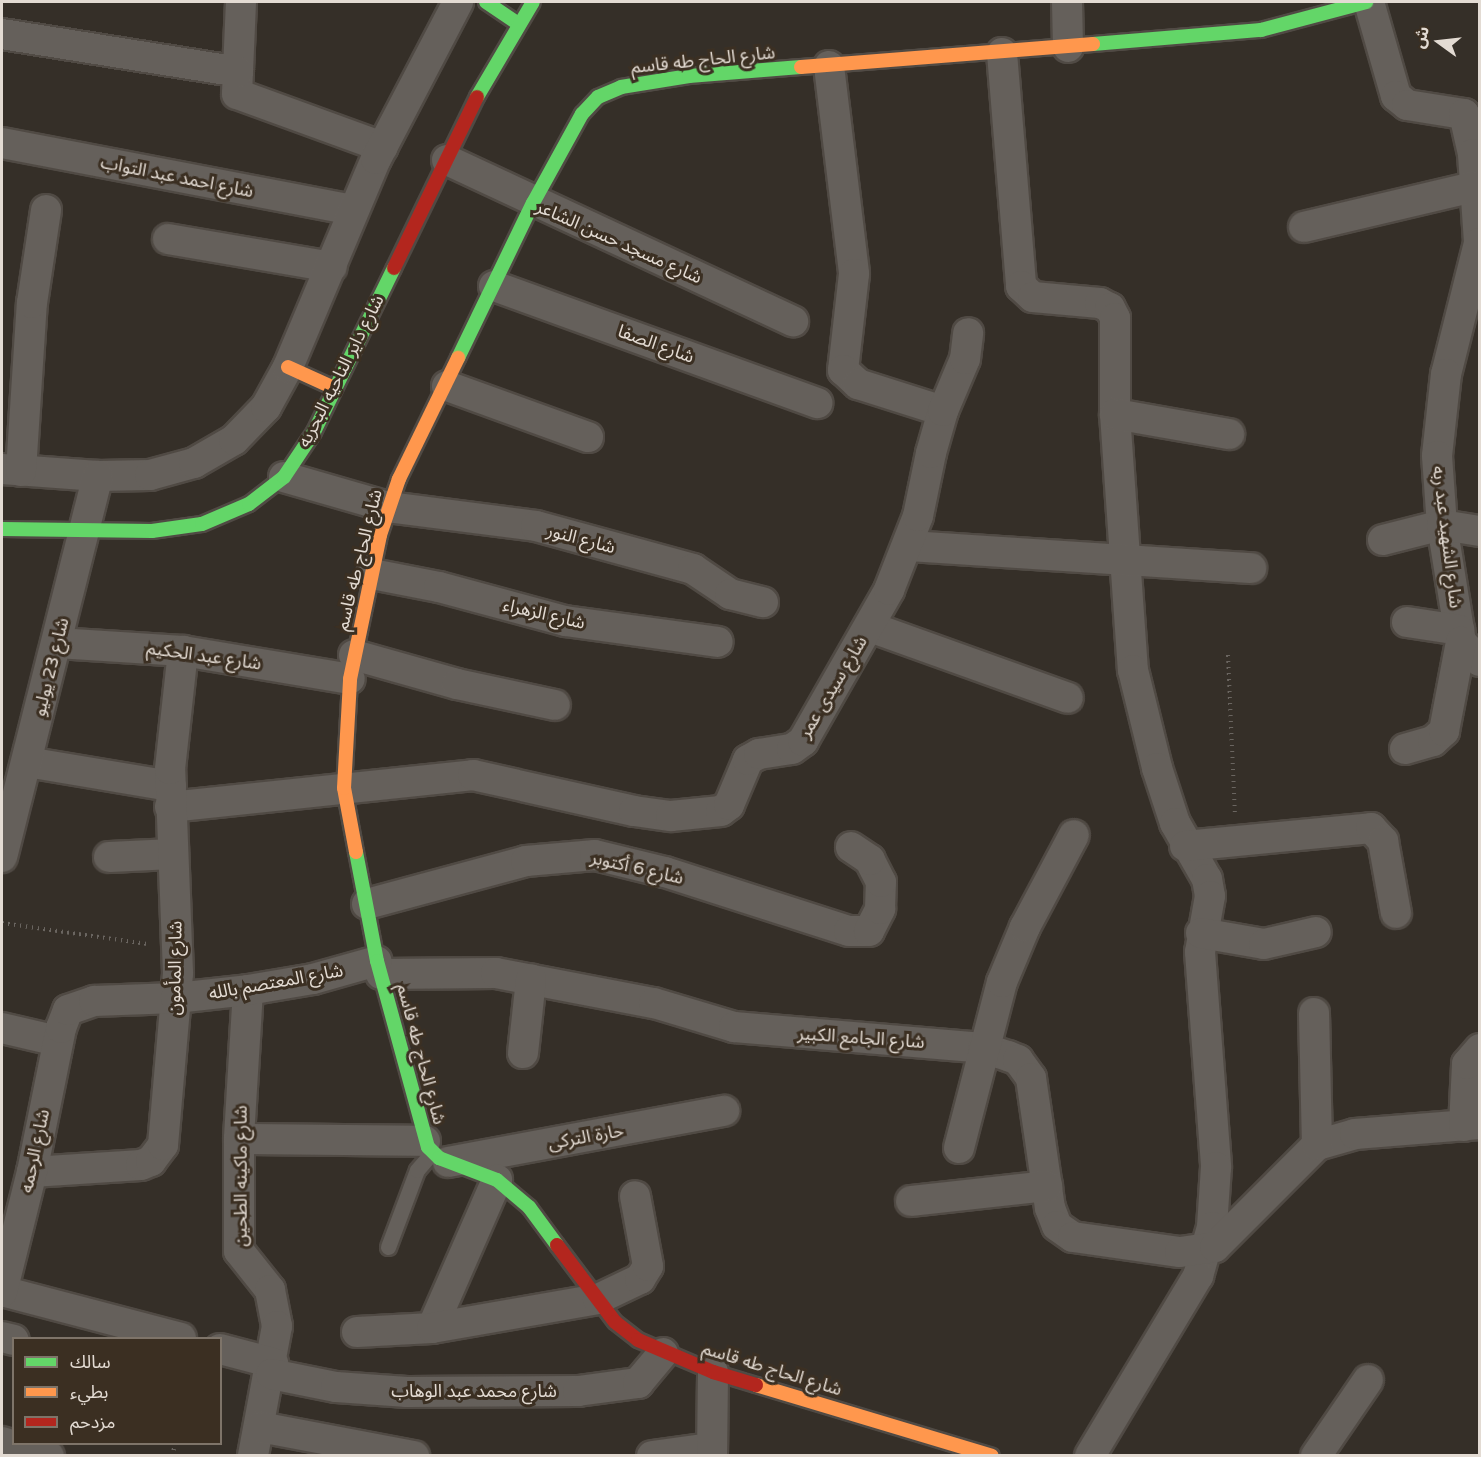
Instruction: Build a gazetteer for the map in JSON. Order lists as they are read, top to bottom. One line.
{"streets":{"street":["شارع الحاج طه قاسم","شارع احمد عبد التواب","شارع مسجد حسن الشاعر","شارع الصفا","شارع داير الناحيه البحريه","شارع الشهيد عبد ربه","شارع النور","شارع الزهراء","شارع عبد الحكيم","شارع 23 يوليو","شارع سيدى عمر","شارع 6 أكتوبر","شارع المأمون","شارع المعتصم بالله","شارع الجامع الكبير","حارة التركى","شارع الرحمه","شارع ماكينه الطحين","شارع محمد عبد الوهاب"]},"crossings":[["شارع الحاج طه قاسم","شارع مسجد حسن الشاعر"],["شارع الحاج طه قاسم","شارع الصفا"],["شارع الحاج طه قاسم","شارع الشهيد عبد ربه"],["شارع الحاج طه قاسم","شارع النور"],["شارع الحاج طه قاسم","شارع الزهراء"],["شارع الحاج طه قاسم","شارع عبد الحكيم"],["شارع الحاج طه قاسم","شارع سيدى عمر"],["شارع الحاج طه قاسم","شارع 6 أكتوبر"],["شارع الحاج طه قاسم","شارع المعتصم بالله"],["شارع الحاج طه قاسم","شارع الجامع الكبير"],["شارع الحاج طه قاسم","حارة التركى"],["شارع الحاج طه قاسم","شارع محمد عبد الوهاب"],["شارع مسجد حسن الشاعر","شارع داير الناحيه البحريه"],["شارع داير الناحيه البحريه","شارع النور"],["شارع داير الناحيه البحريه","شارع 23 يوليو"],["شارع عبد الحكيم","شارع 23 يوليو"],["شارع عبد الحكيم","شارع المأمون"],["شارع المأمون","شارع المعتصم بالله"],["شارع المأمون","شارع الرحمه"],["شارع المعتصم بالله","شارع الجامع الكبير"],["شارع المعتصم بالله","شارع الرحمه"],["شارع المعتصم بالله","شارع ماكينه الطحين"],["حارة التركى","شارع ماكينه الطحين"],["شارع ماكينه الطحين","شارع محمد عبد الوهاب"]],"legend":["سالك","بطيء","مزدحم"],"north":"left"}
